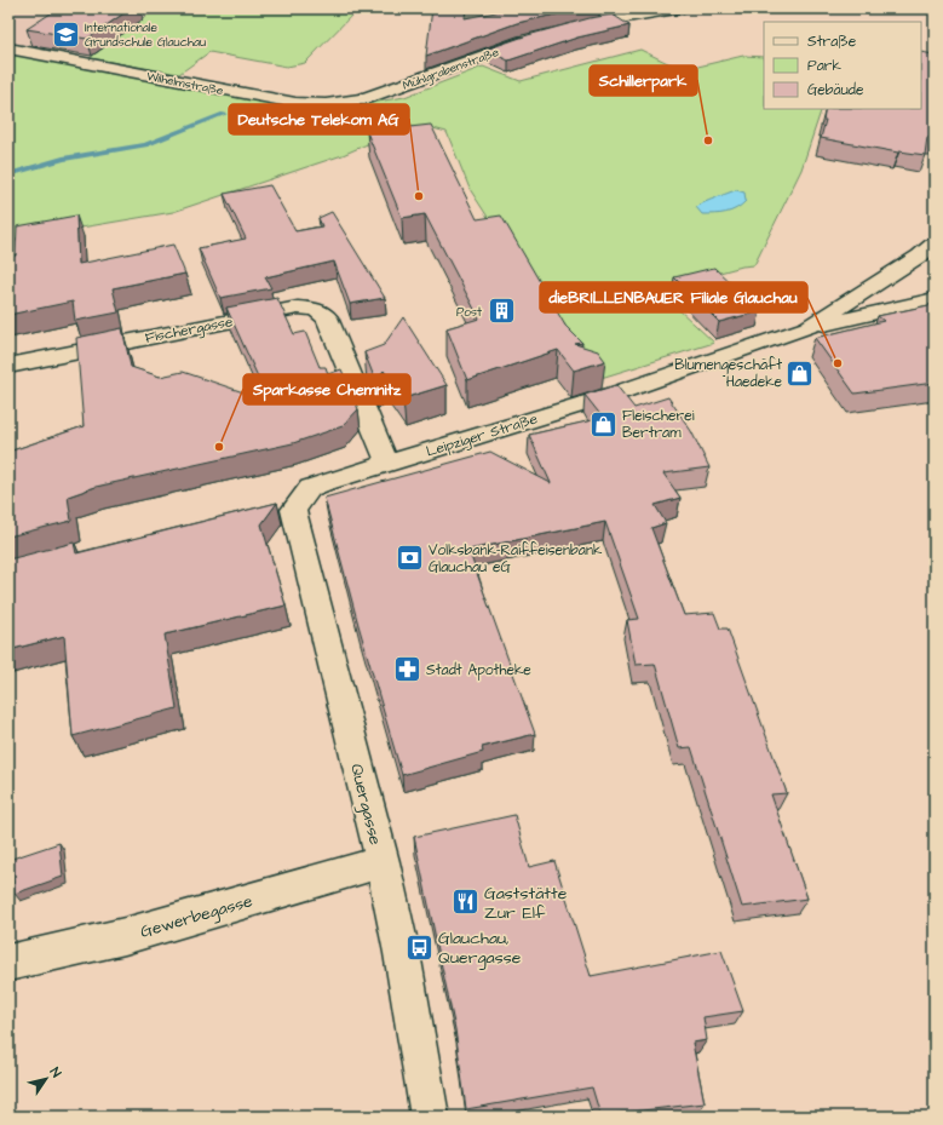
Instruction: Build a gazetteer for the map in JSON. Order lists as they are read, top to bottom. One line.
{"streets":{"street":["Mühlgrabenstraße","Wilhelmstraße","Fischergasse","Leipziger Straße","Quergasse","Gewerbegasse"]},"crossings":[["Mühlgrabenstraße","Wilhelmstraße"],["Fischergasse","Leipziger Straße"],["Leipziger Straße","Quergasse"],["Quergasse","Gewerbegasse"]],"places":{"school or university":["Internationale Grundschule Glauchau"],"other":["Schillerpark","Deutsche Telekom AG","dieBRILLENBAUER Filiale Glauchau","Sparkasse Chemnitz"],"building":["Post"],"shop":["Blumengeschäft Haedeke","Fleischerei Bertram"],"bank":["Volksbank-Raiffeisenbank Glauchau eG"],"pharmacy":["Stadt Apotheke"],"restaurant":["Gaststätte Zur Elf"],"bus stop":["Glauchau, Quergasse"]},"legend":["Straße","Park","Gebäude"],"north":"top right"}
